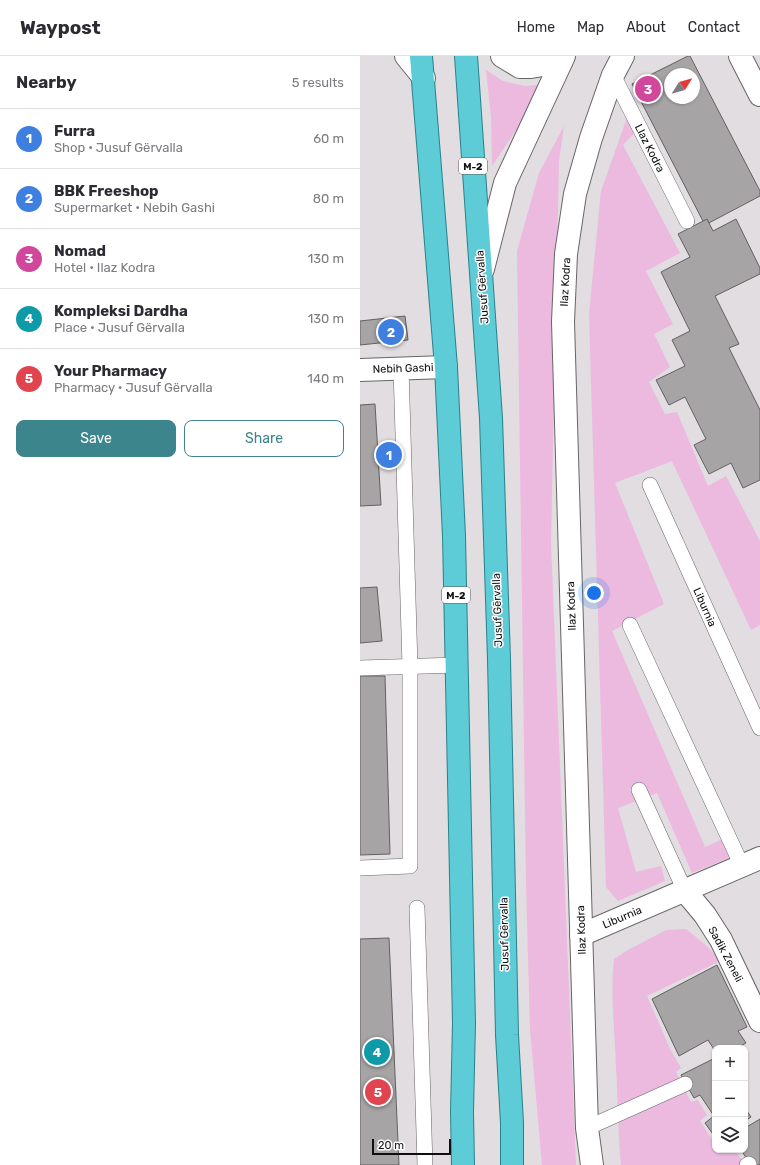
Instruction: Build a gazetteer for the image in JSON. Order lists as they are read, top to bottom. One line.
{"streets":{"highway":["M-2","Jusuf Gërvalla"],"street":["Ilaz Kodra","Nebih Gashi","Liburnia","Sadik Zeneli"],"lane":["Llaz Kodra"]},"crossings":[["Llaz Kodra","Ilaz Kodra"],["M-2","Nebih Gashi"],["Ilaz Kodra","Liburnia"],["Liburnia","Sadik Zeneli"]],"scale_bar":"20 m","north":"top right","page":{"header":"Waypost","nav":["Home","Map","About","Contact"],"heading":["Nearby","5 results"],"pins":["3","2","1","4","5"],"list":[{"mark":"1","name":"Furra","note":"Shop · Jusuf Gërvalla","value":"60 m"},{"mark":"2","name":"BBK Freeshop","note":"Supermarket · Nebih Gashi","value":"80 m"},{"mark":"3","name":"Nomad","note":"Hotel · Ilaz Kodra","value":"130 m"},{"mark":"4","name":"Kompleksi Dardha","note":"Place · Jusuf Gërvalla","value":"130 m"},{"mark":"5","name":"Your Pharmacy","note":"Pharmacy · Jusuf Gërvalla","value":"140 m"}],"buttons":["Save","Share"],"map_buttons":["+","−"],"scale":"20 m"}}
